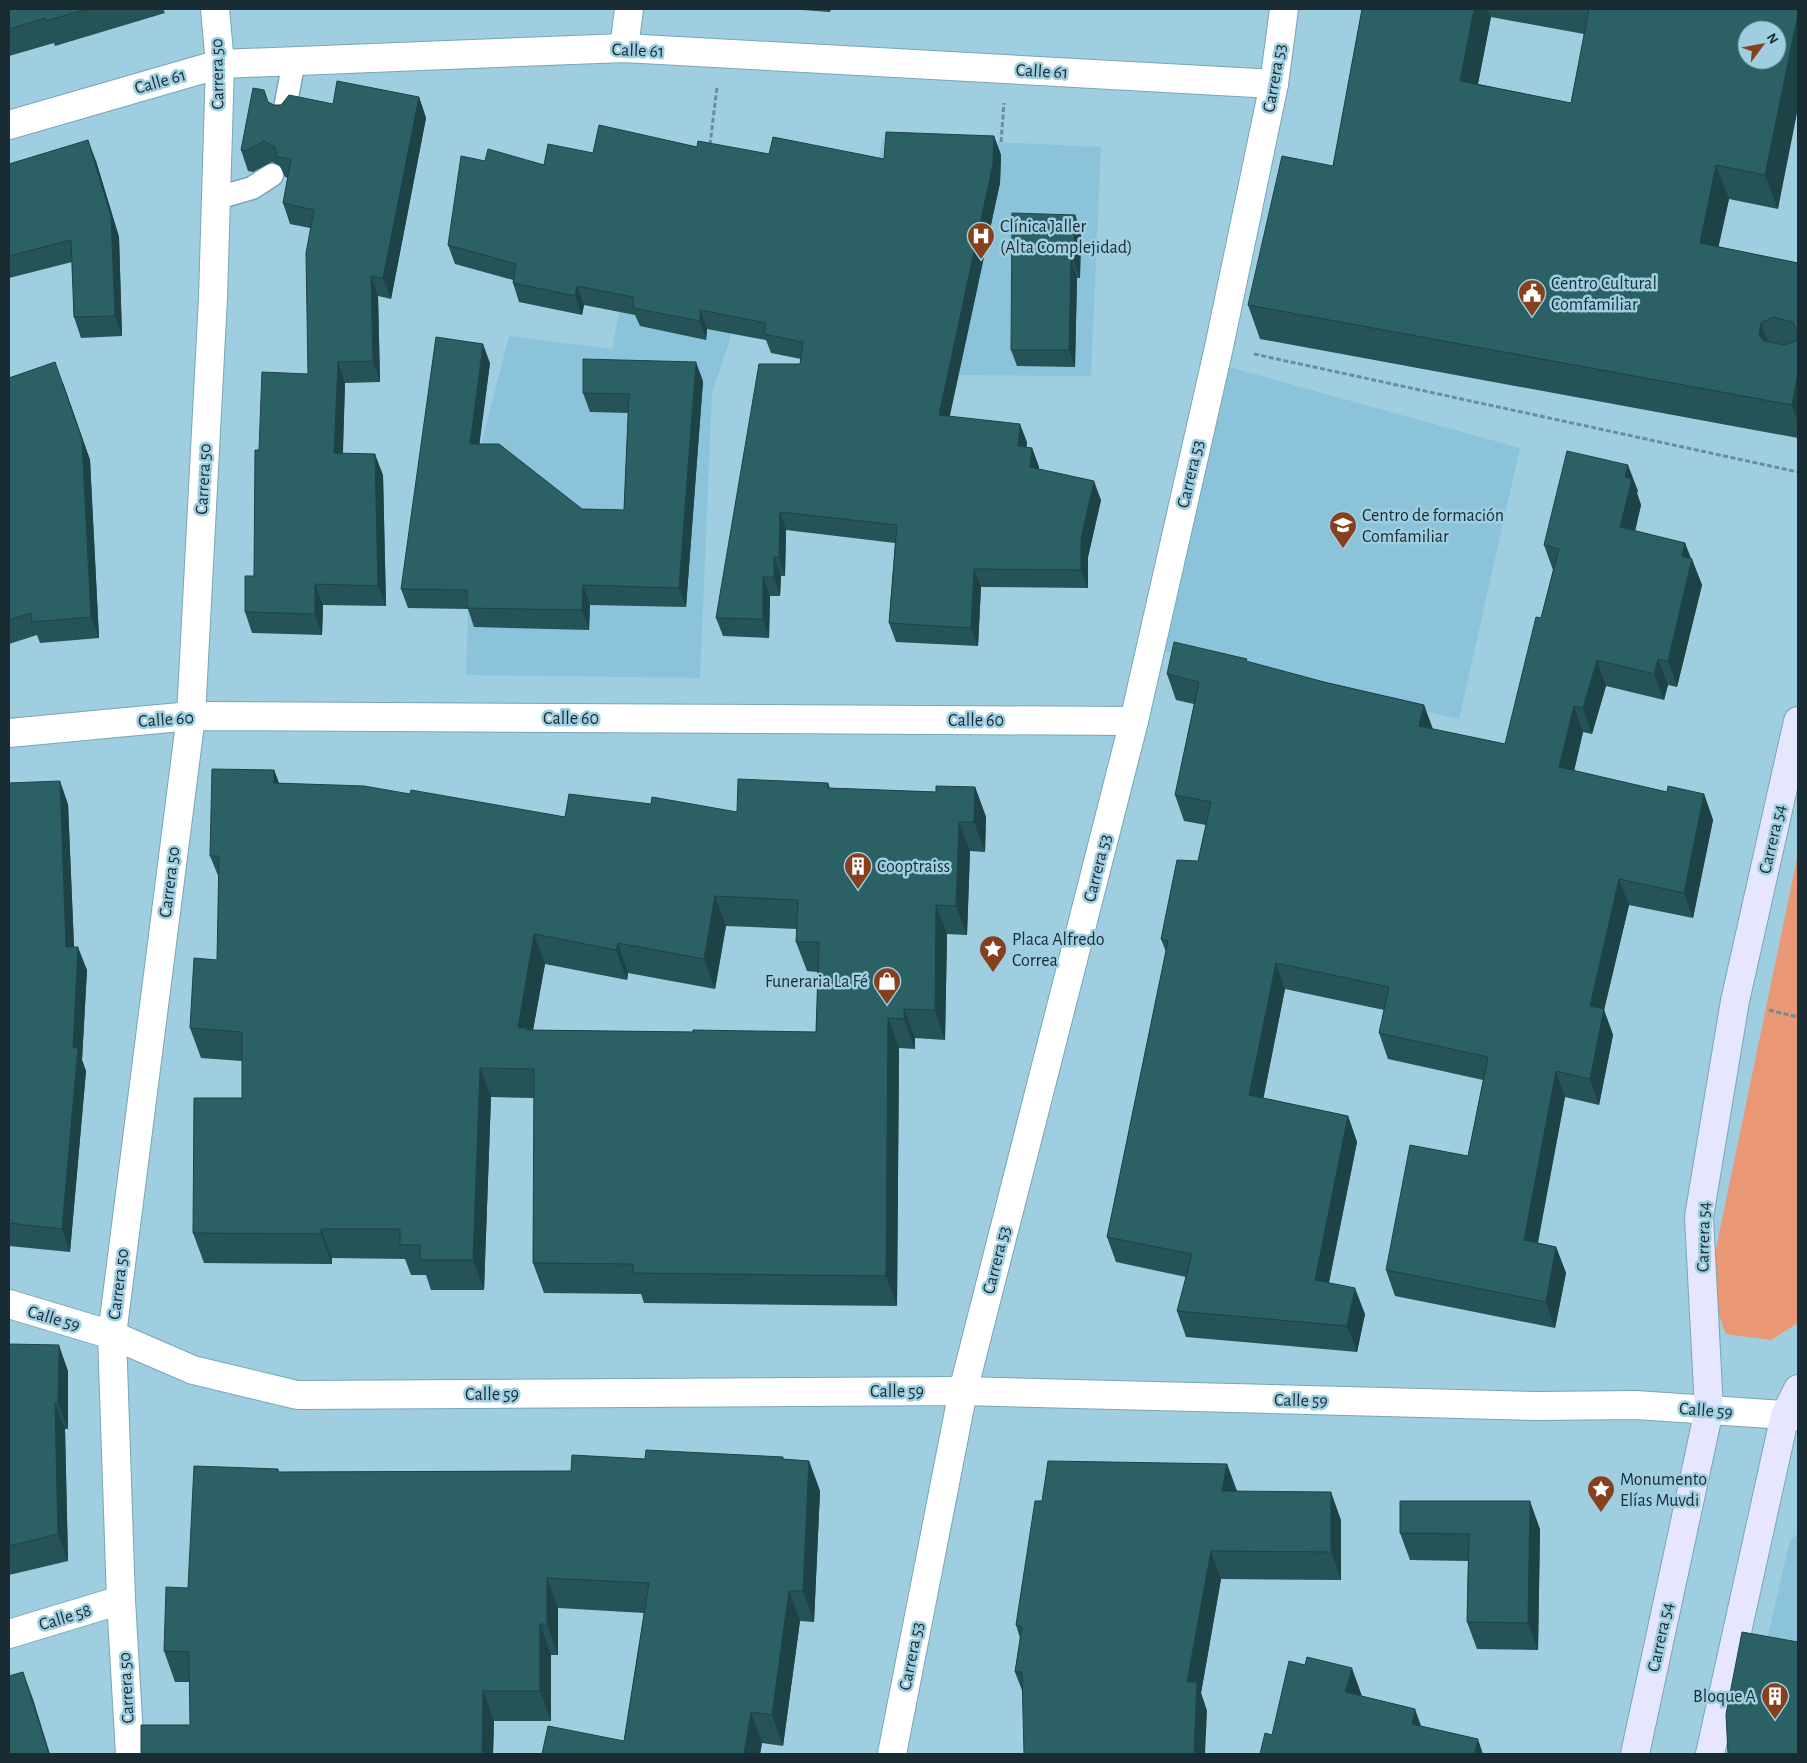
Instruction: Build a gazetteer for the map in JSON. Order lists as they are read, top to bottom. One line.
{"streets":{"main road":["Carrera 54"],"street":["Calle 61","Carrera 50","Carrera 53","Calle 60","Calle 59","Calle 58"]},"crossings":[["Calle 61","Carrera 50"],["Calle 61","Carrera 53"],["Carrera 50","Calle 60"],["Carrera 50","Calle 59"],["Carrera 50","Calle 58"],["Carrera 53","Calle 60"],["Carrera 53","Calle 59"],["Carrera 54","Calle 59"]],"places":{"hospital":["Clínica Jaller (Alta Complejidad)"],"public building":["Centro Cultural Comfamiliar"],"school or university":["Centro de formación Comfamiliar"],"building":["Cooptraiss","Bloque A"],"place":["Placa Alfredo Correa","Monumento Elías Muvdi"],"shop":["Funeraria La Fé"]},"north":"top right"}
